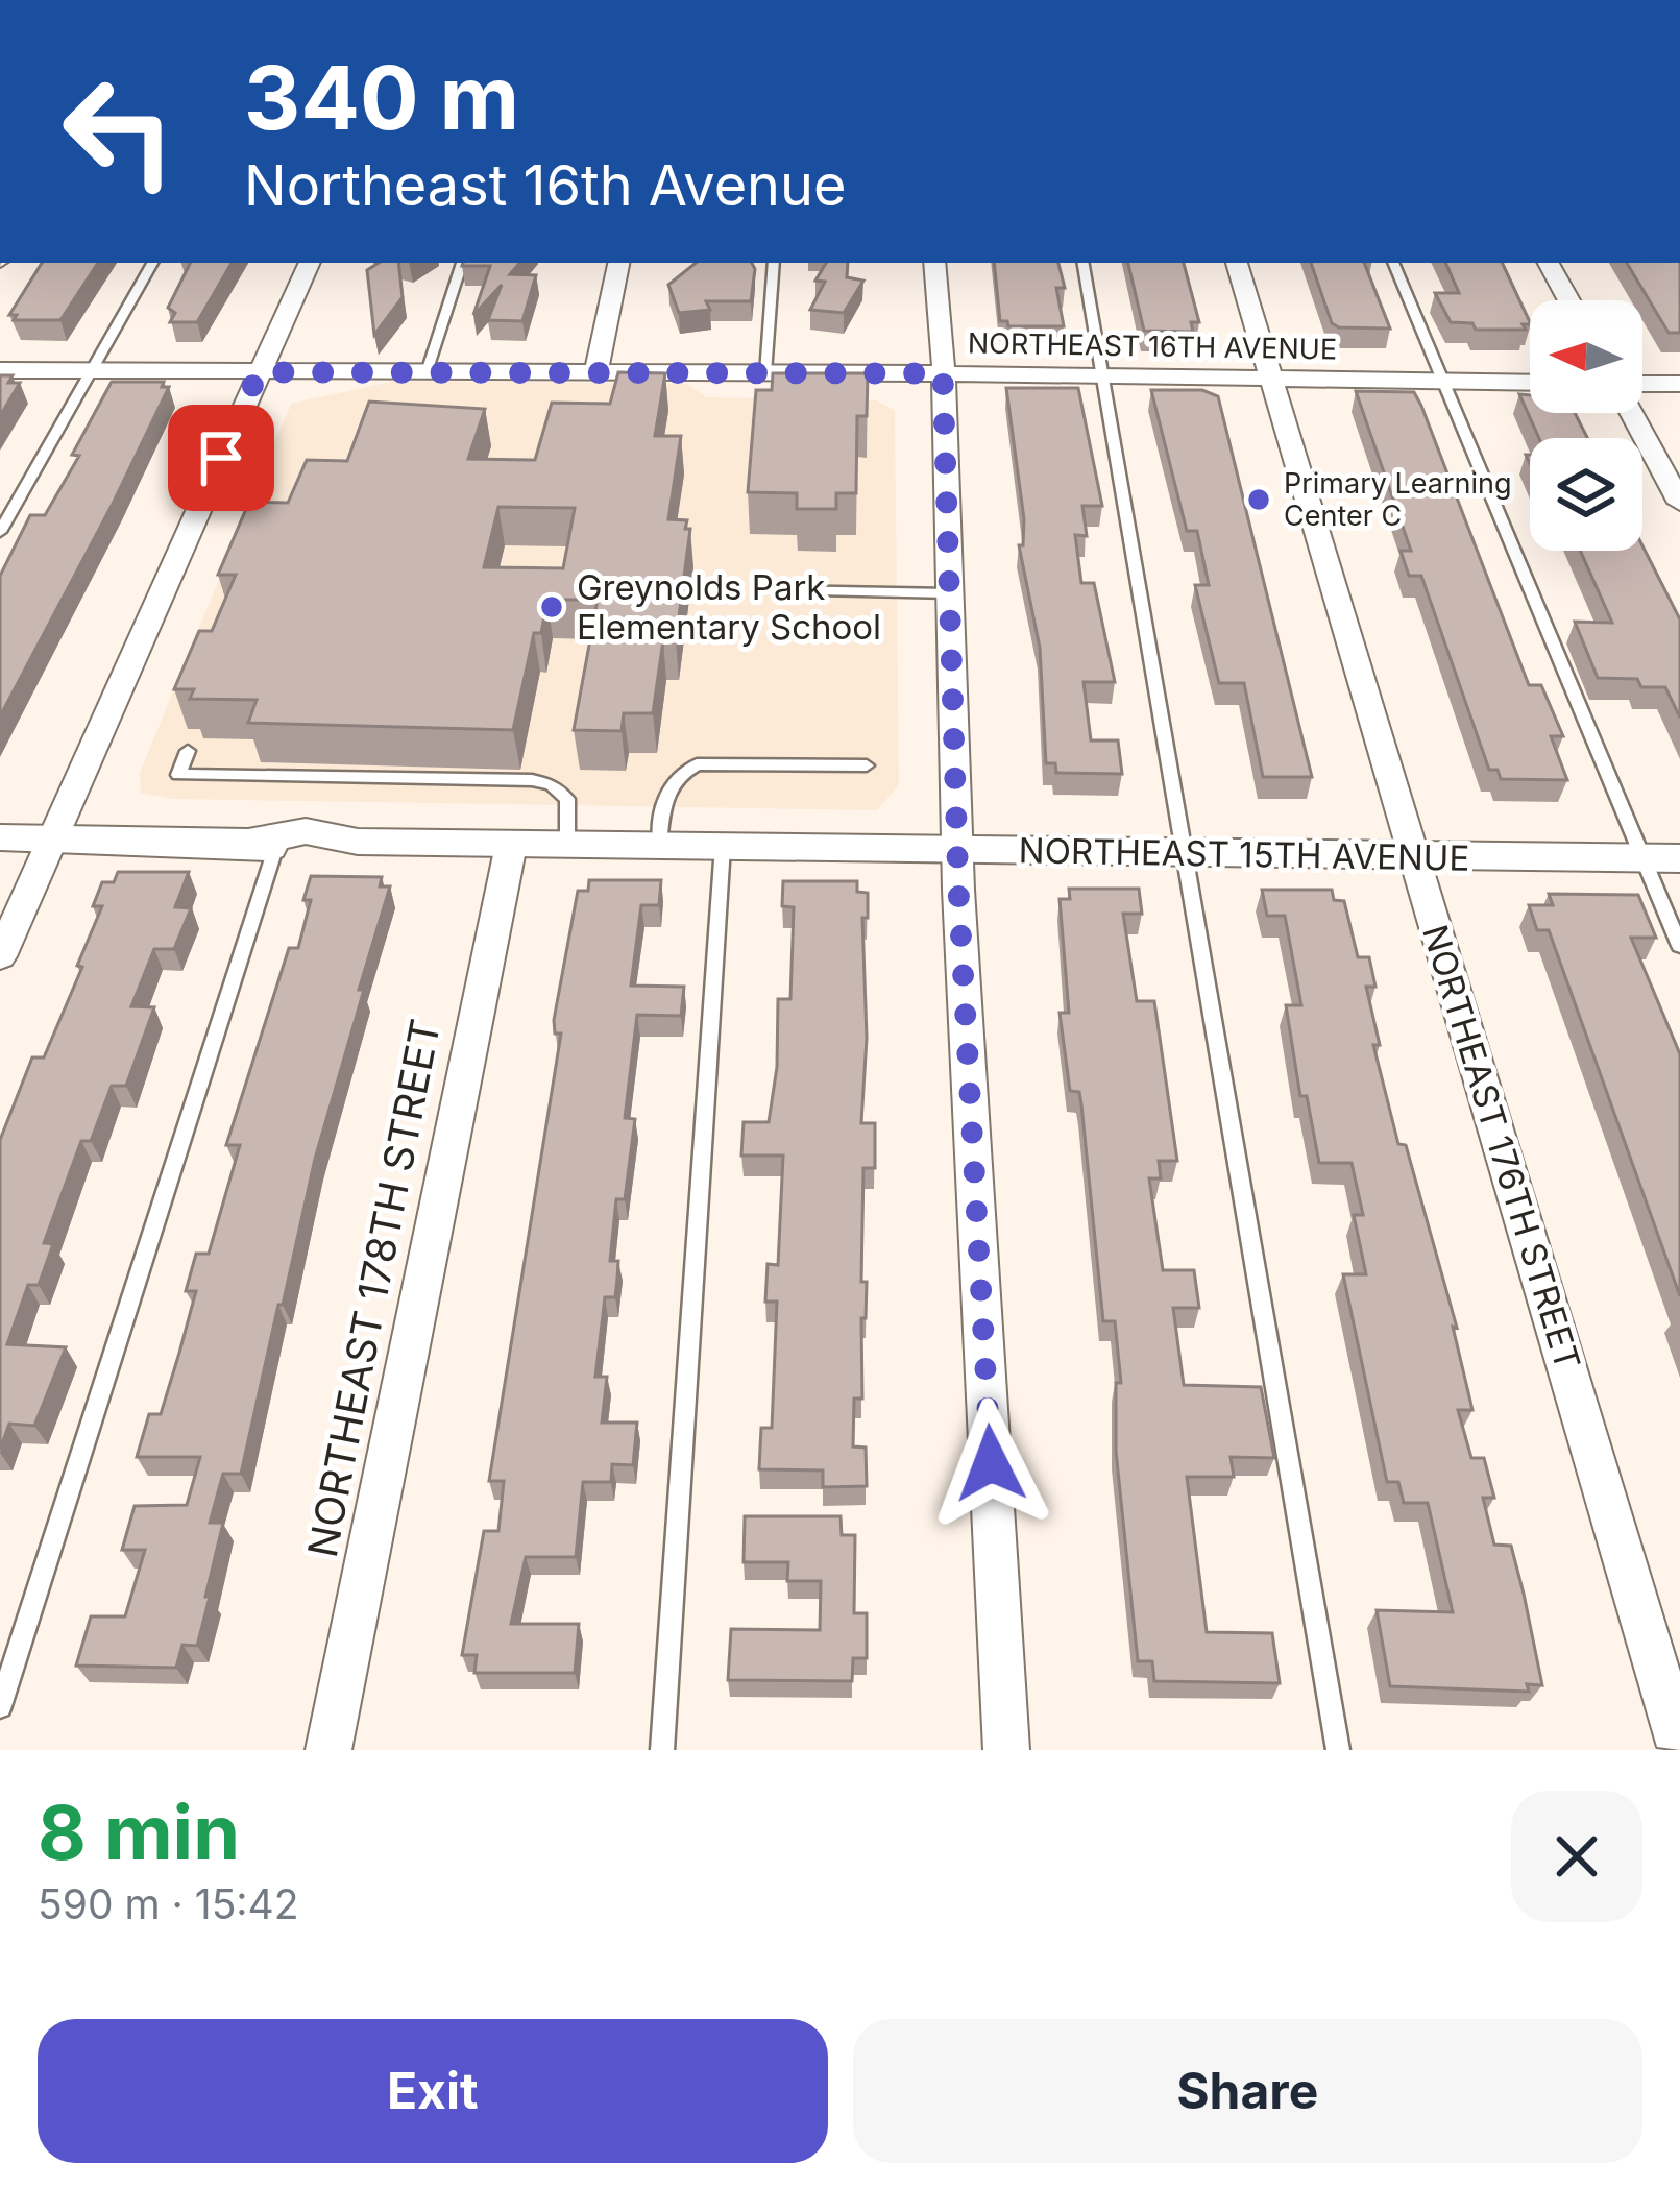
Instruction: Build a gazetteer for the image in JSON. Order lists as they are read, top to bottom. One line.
{"streets":{"street":["NORTHEAST 16TH AVENUE","NORTHEAST 15TH AVENUE","NORTHEAST 176TH STREET","NORTHEAST 178TH STREET"]},"crossings":[["NORTHEAST 16TH AVENUE","NORTHEAST 176TH STREET"],["NORTHEAST 15TH AVENUE","NORTHEAST 176TH STREET"],["NORTHEAST 15TH AVENUE","NORTHEAST 178TH STREET"]],"places":["Primary Learning Center C","Greynolds Park Elementary School"],"north":"left","page":{"turn":["340 m","Northeast 16th Avenue"],"heading":["8 min","590 m · 15:42"],"buttons":["Exit","Share"]}}
